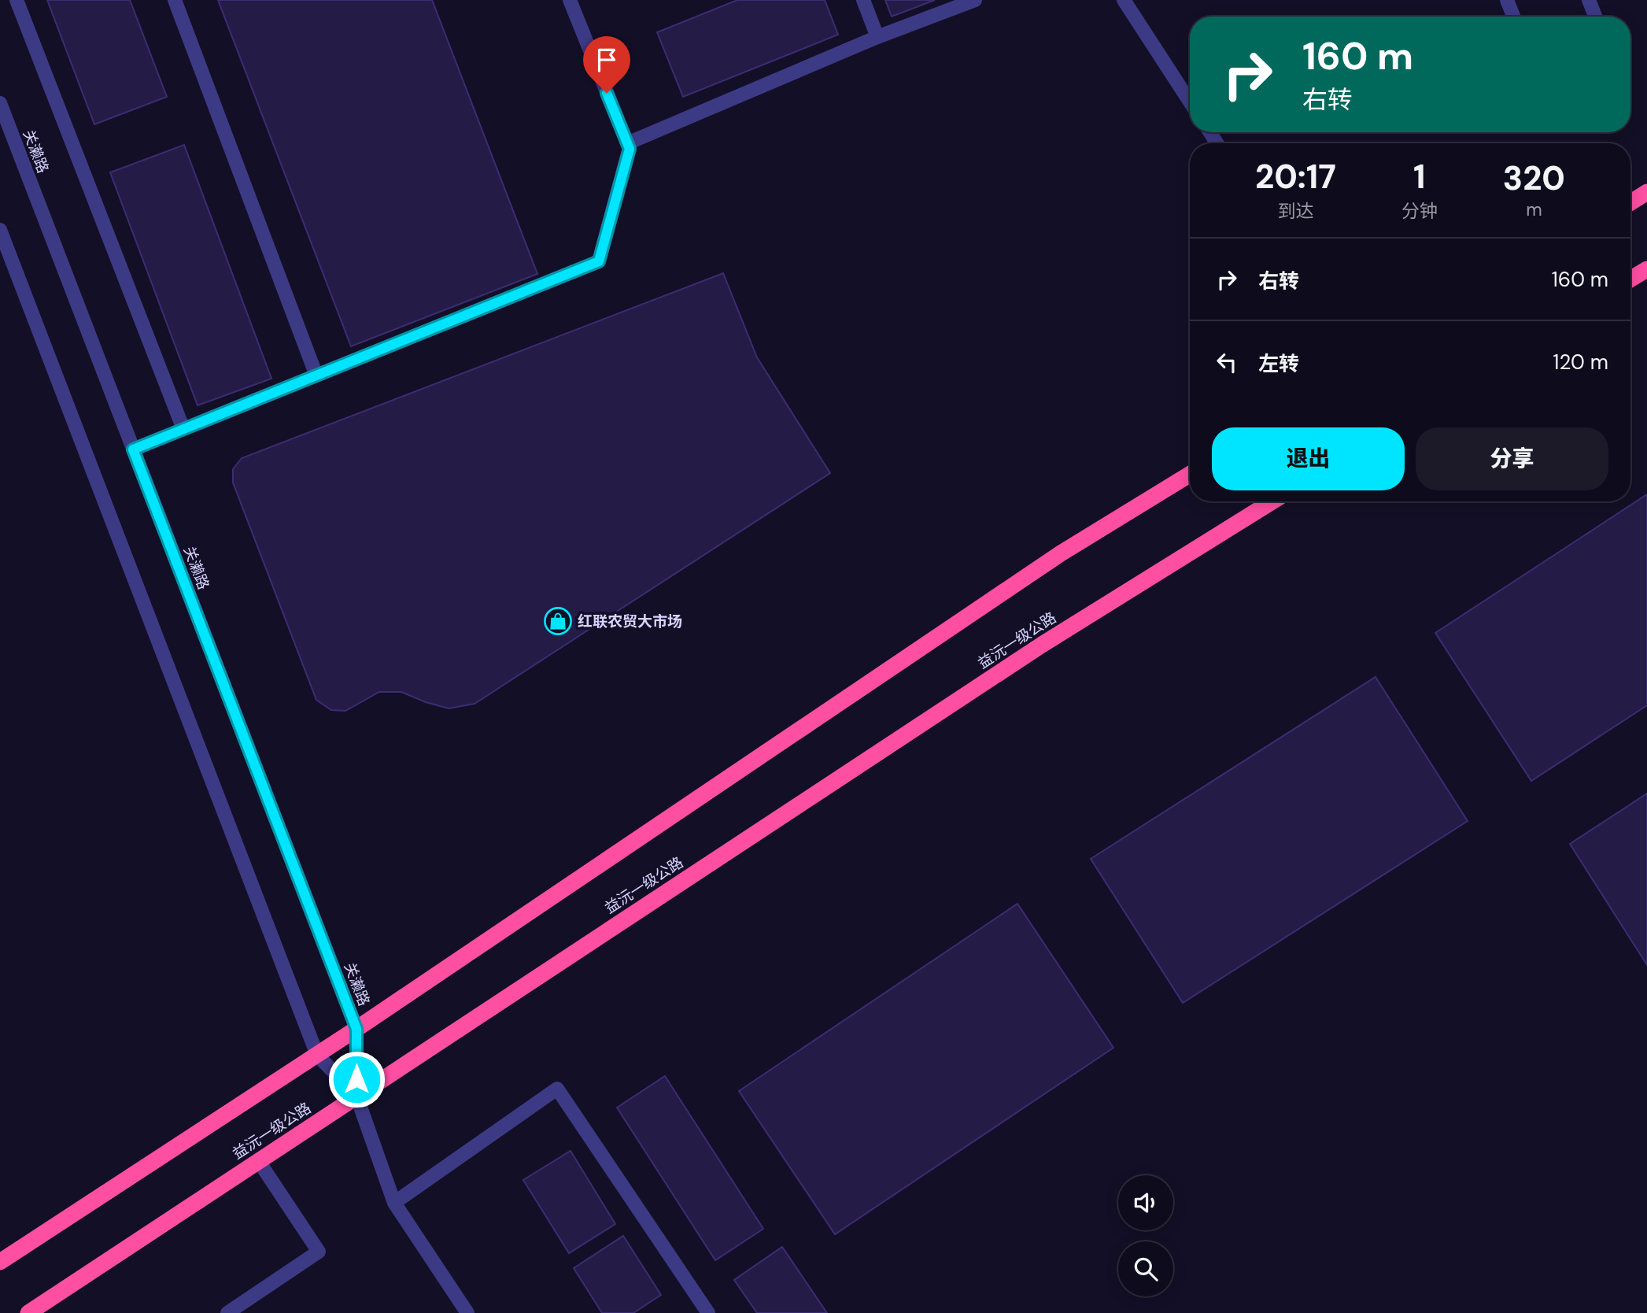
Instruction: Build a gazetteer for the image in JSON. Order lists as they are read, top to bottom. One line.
{"streets":{"highway":["益沅一级公路"],"street":["关濑路"]},"crossings":[["关濑路","益沅一级公路"]],"places":{"shop":["红联农贸大市场"]},"page":{"turn":["160 m","右转"],"eta":["20:17","到达","1","分钟","320","m"],"list":[{"name":"右转","value":"160 m"},{"name":"左转","value":"120 m"}],"buttons":["退出","分享"]}}
